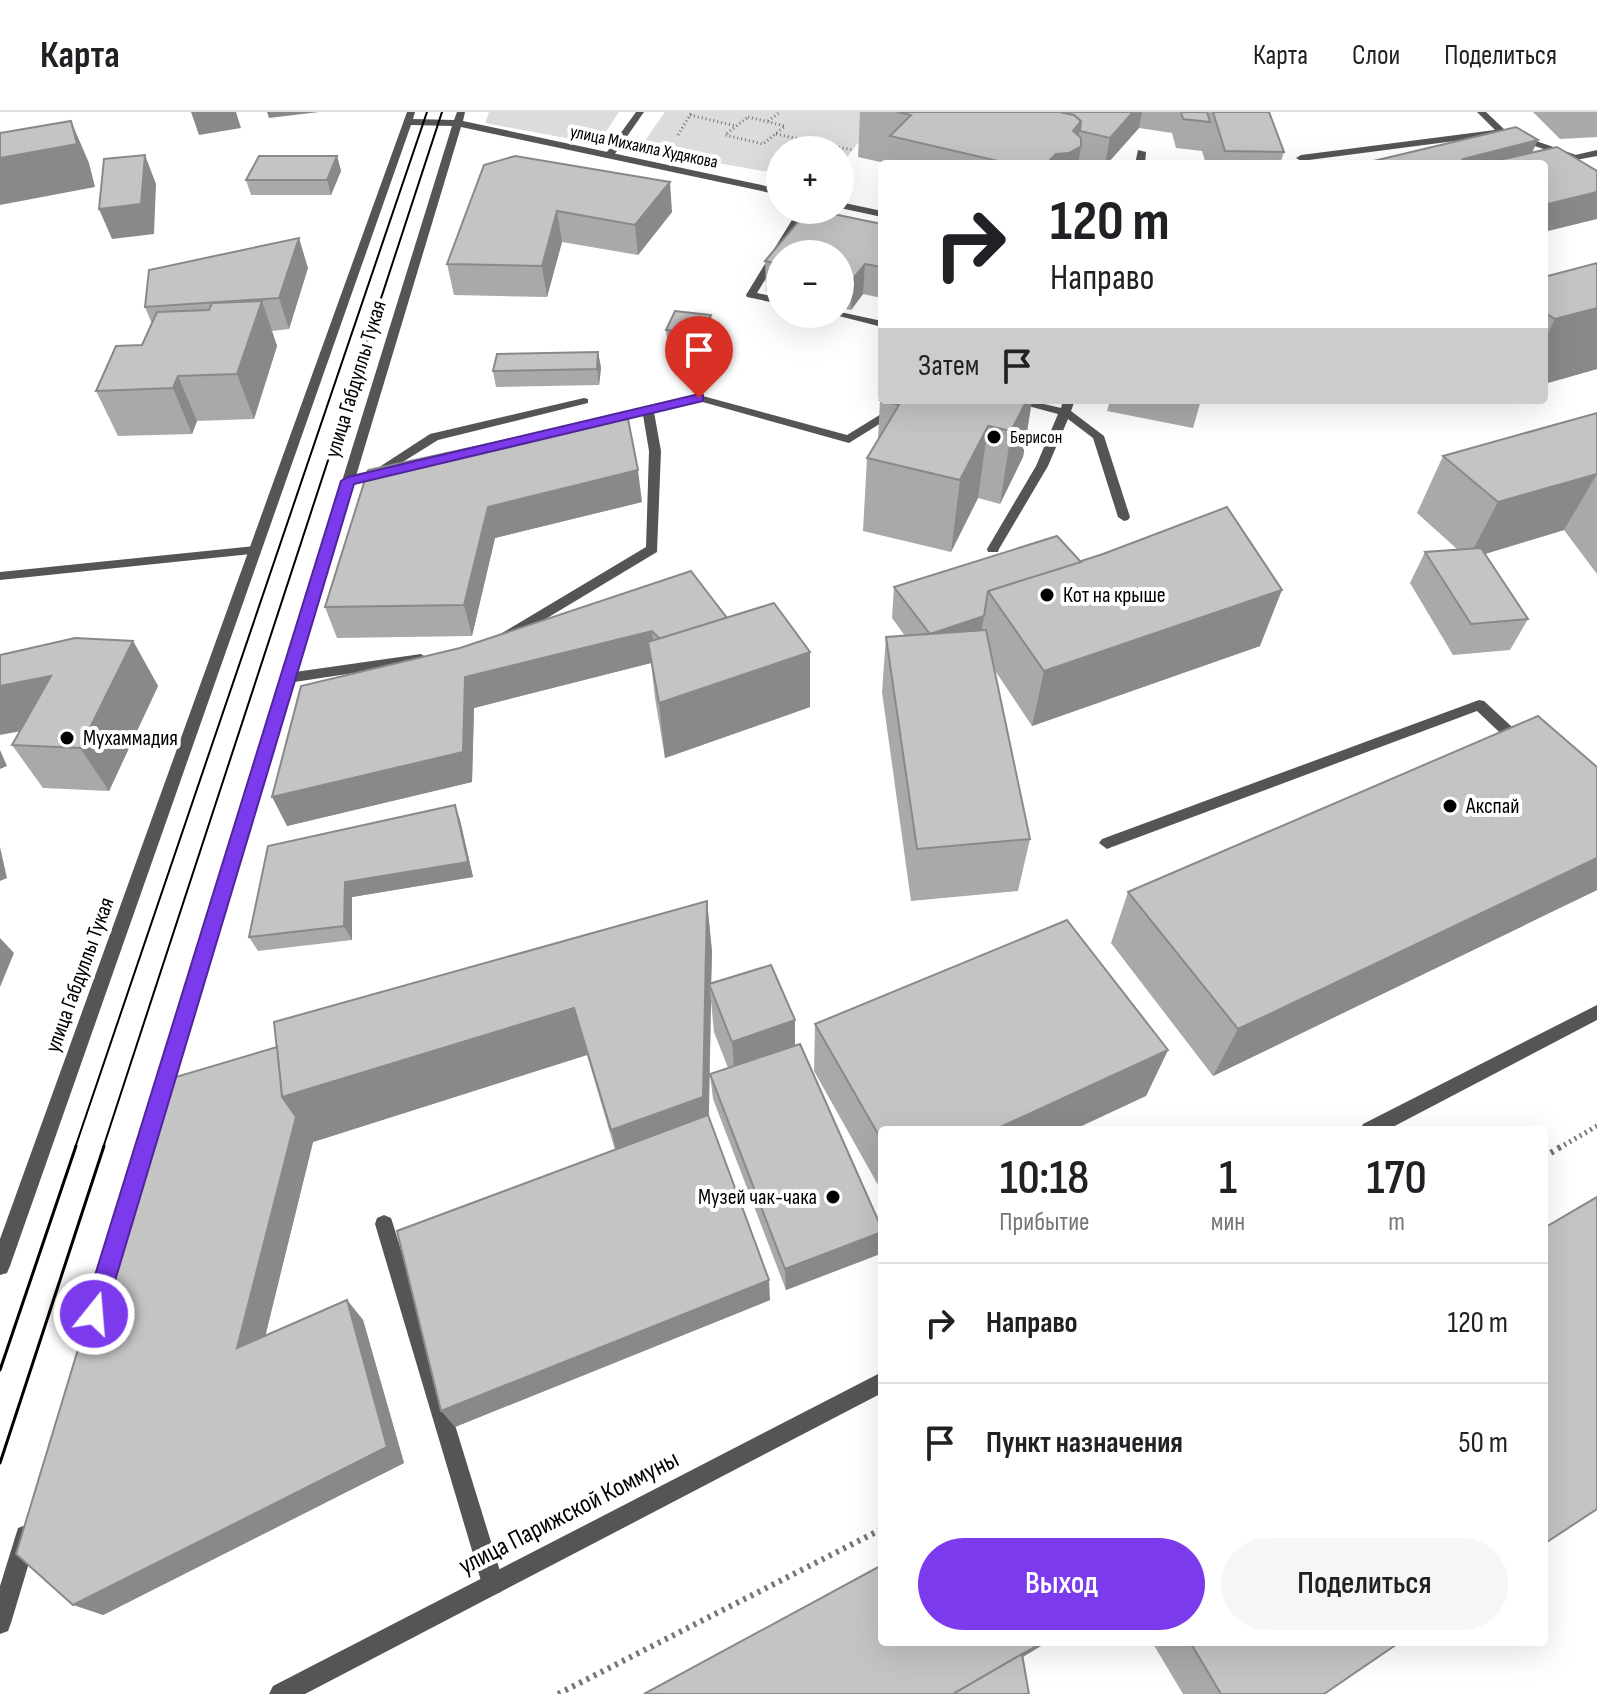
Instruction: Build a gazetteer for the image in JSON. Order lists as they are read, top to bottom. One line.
{"streets":{"street":["улица Михаила Худякова","улица Габдуллы Тукая","улица Парижской Коммуны"]},"crossings":[["улица Михаила Худякова","улица Габдуллы Тукая"]],"places":["Берисон","Кот на крыше","Мухаммадия","Акспай","Музей чак-чака"],"page":{"header":"Карта","nav":["Карта","Слои","Поделиться"],"map_buttons":["+","−"],"turn":["120 m","Направо"],"then":"Затем","eta":["10:18","Прибытие","1","мин","170","m"],"list":[{"name":"Направо","value":"120 m"},{"name":"Пункт назначения","value":"50 m"}],"buttons":["Выход","Поделиться"]}}
